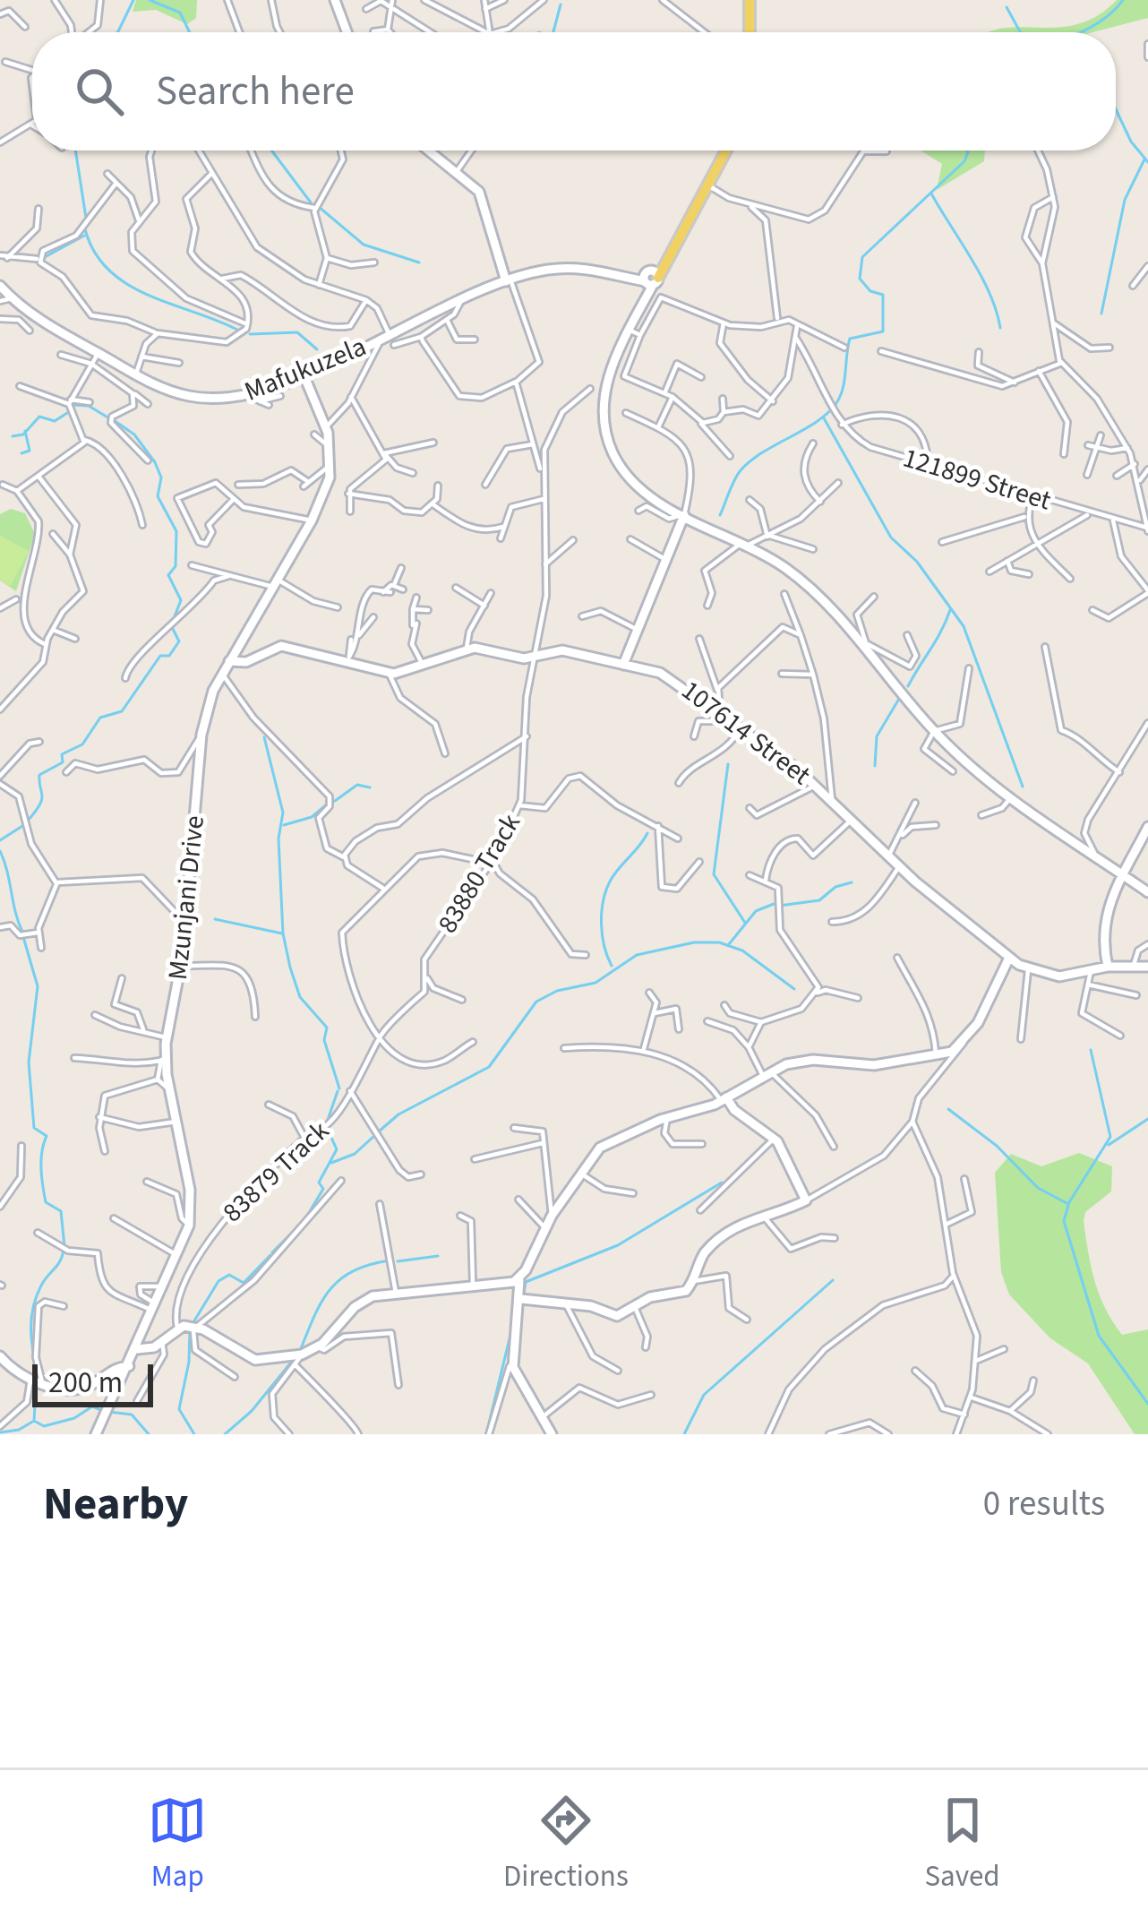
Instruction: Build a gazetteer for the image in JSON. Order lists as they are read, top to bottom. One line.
{"streets":{"street":["Mafukuzela","121899 Street","107614 Street","83880 Track","Mzunjani Drive","83879 Track"]},"crossings":[["Mafukuzela","Mzunjani Drive"],["107614 Street","83880 Track"],["107614 Street","Mzunjani Drive"],["83880 Track","83879 Track"]],"scale_bar":"200 m","page":{"search":"Search here","scale":"200 m","heading":["Nearby","0 results"],"nav":["Map","Directions","Saved"]}}
